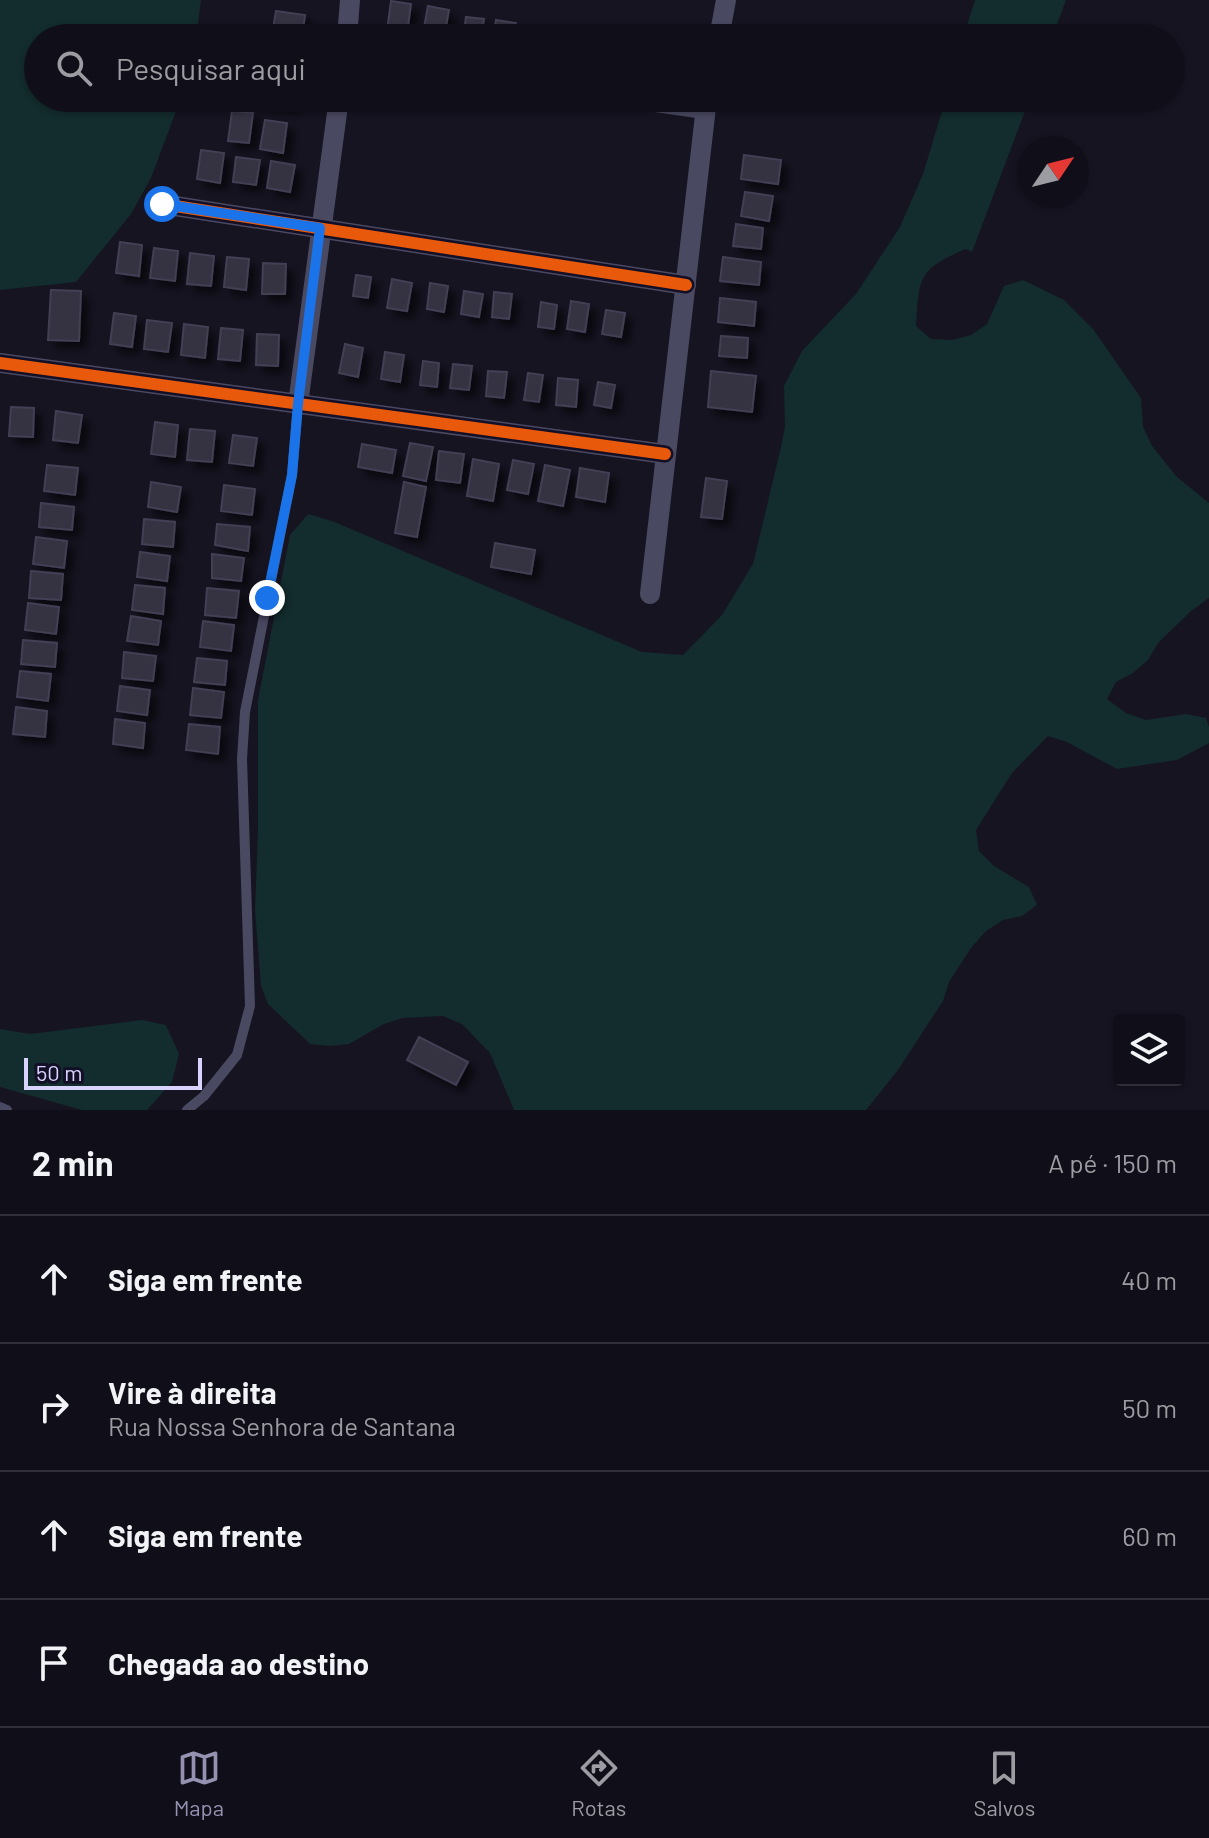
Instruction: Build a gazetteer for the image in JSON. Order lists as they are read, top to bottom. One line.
{"scale_bar":"50 m","north":"top right","page":{"search":"Pesquisar aqui","scale":"50 m","heading":["2 min","A pé · 150 m"],"list":[["Siga em frente","40 m"],["Vire à direita","Rua Nossa Senhora de Santana","50 m"],["Siga em frente","60 m"],"Chegada ao destino"],"nav":["Mapa","Rotas","Salvos"]}}
